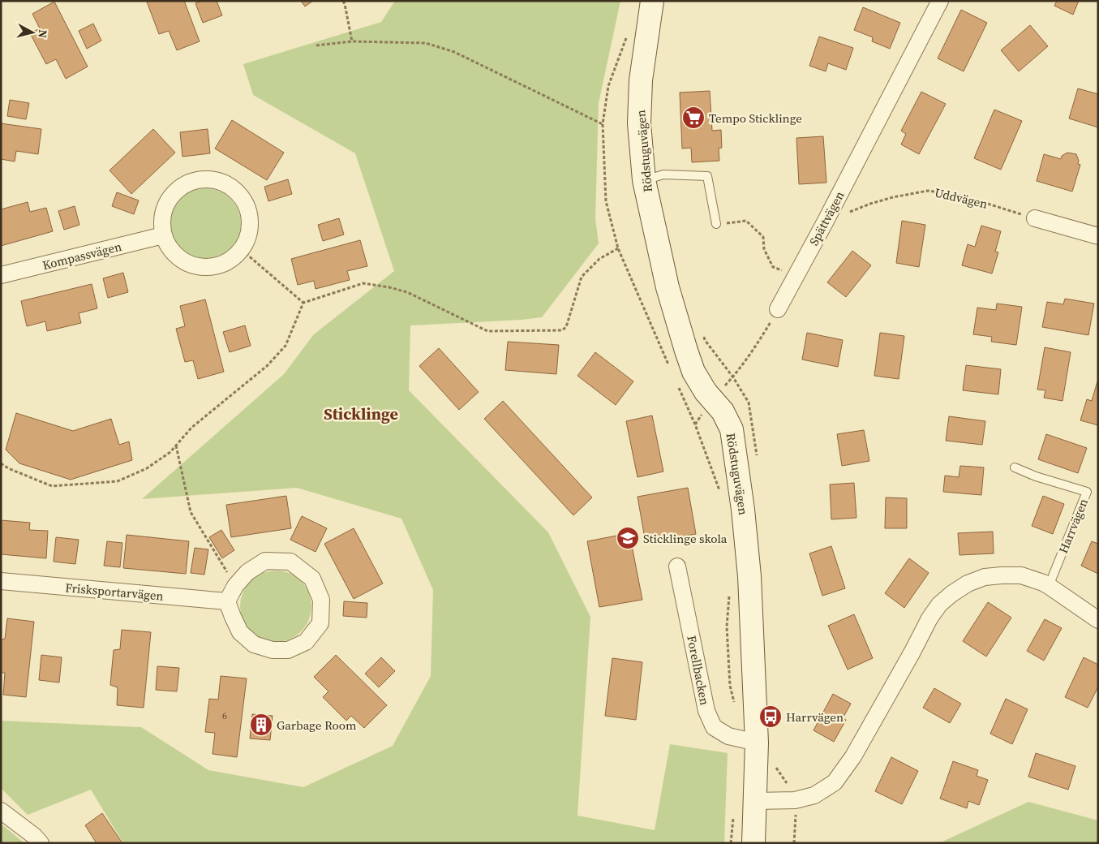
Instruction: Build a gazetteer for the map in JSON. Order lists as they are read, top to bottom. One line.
{"streets":{"street":["Rödstuguvägen","Spättvägen","Kompassvägen","Frisksportarvägen","Forellbacken"],"lane":["Harrvägen"],"path":["Uddvägen"]},"crossings":[["Rödstuguvägen","Forellbacken"],["Uddvägen","Spättvägen"]],"districts":["Sticklinge"],"places":{"supermarket":["Tempo Sticklinge"],"school or university":["Sticklinge skola"],"bus stop":["Harrvägen"],"building":["Garbage Room"]},"house_numbers":["6"],"north":"right"}
